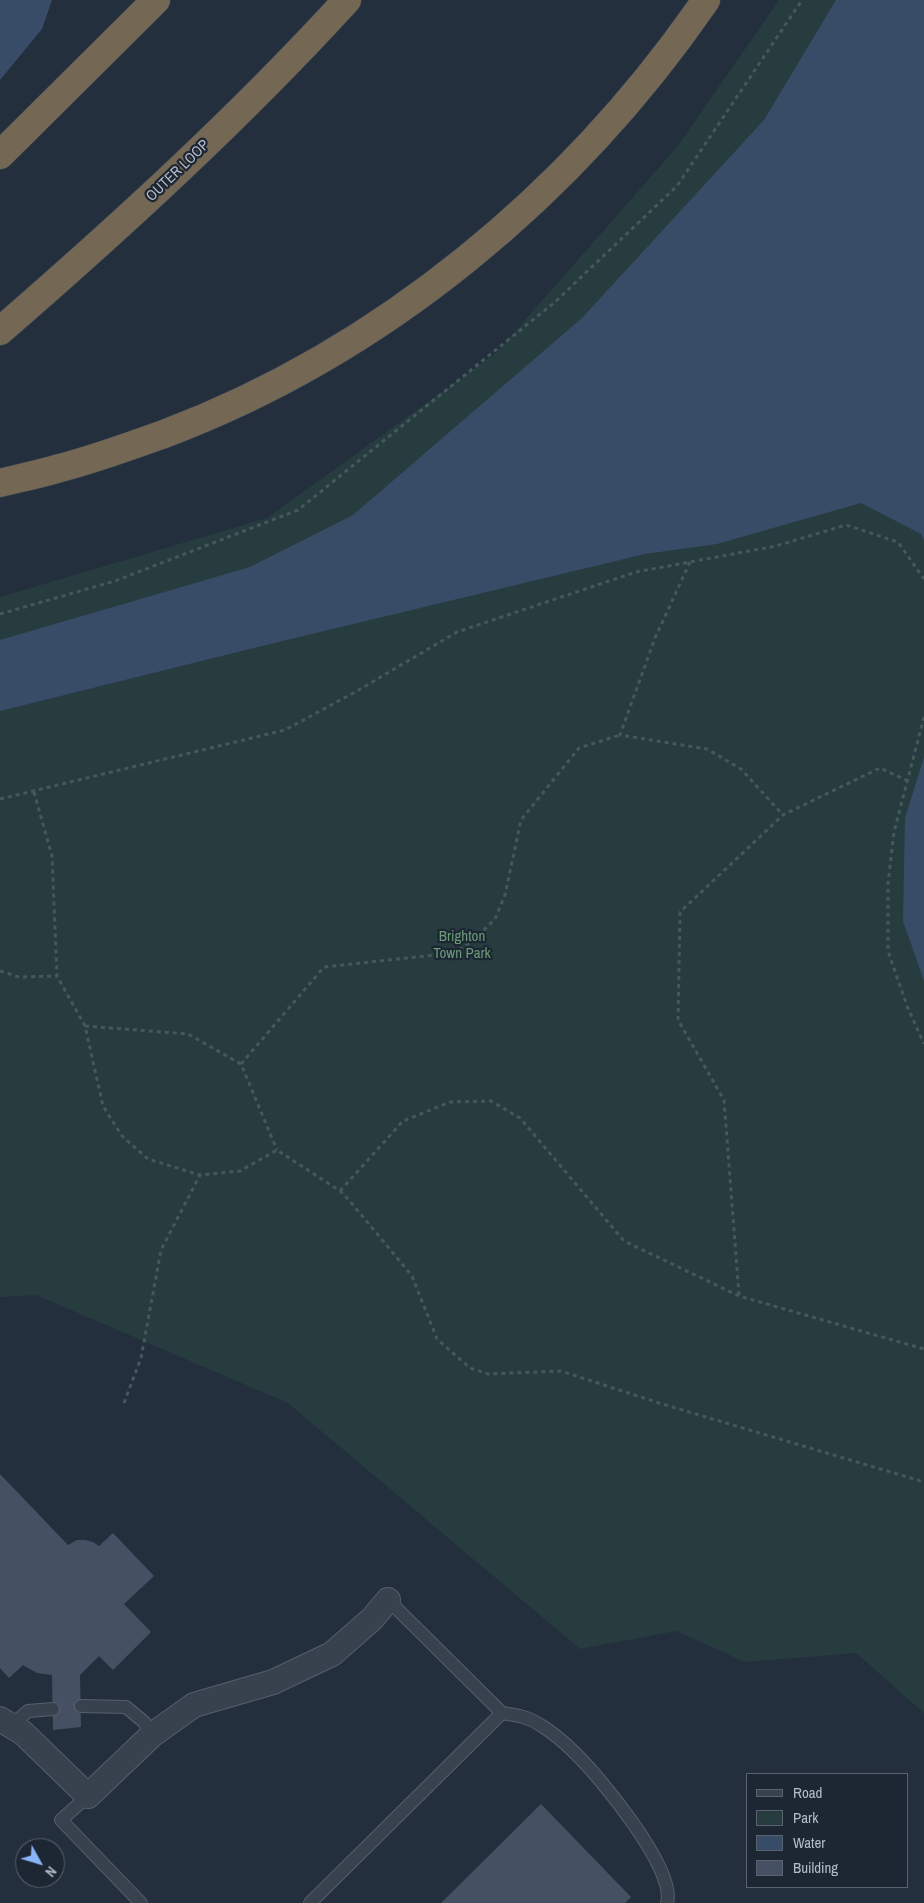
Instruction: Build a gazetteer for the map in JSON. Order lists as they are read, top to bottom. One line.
{"streets":{"highway":["OUTER LOOP"]},"parks":["Brighton Town Park"],"legend":["Road","Park","Water","Building"],"north":"bottom right"}
